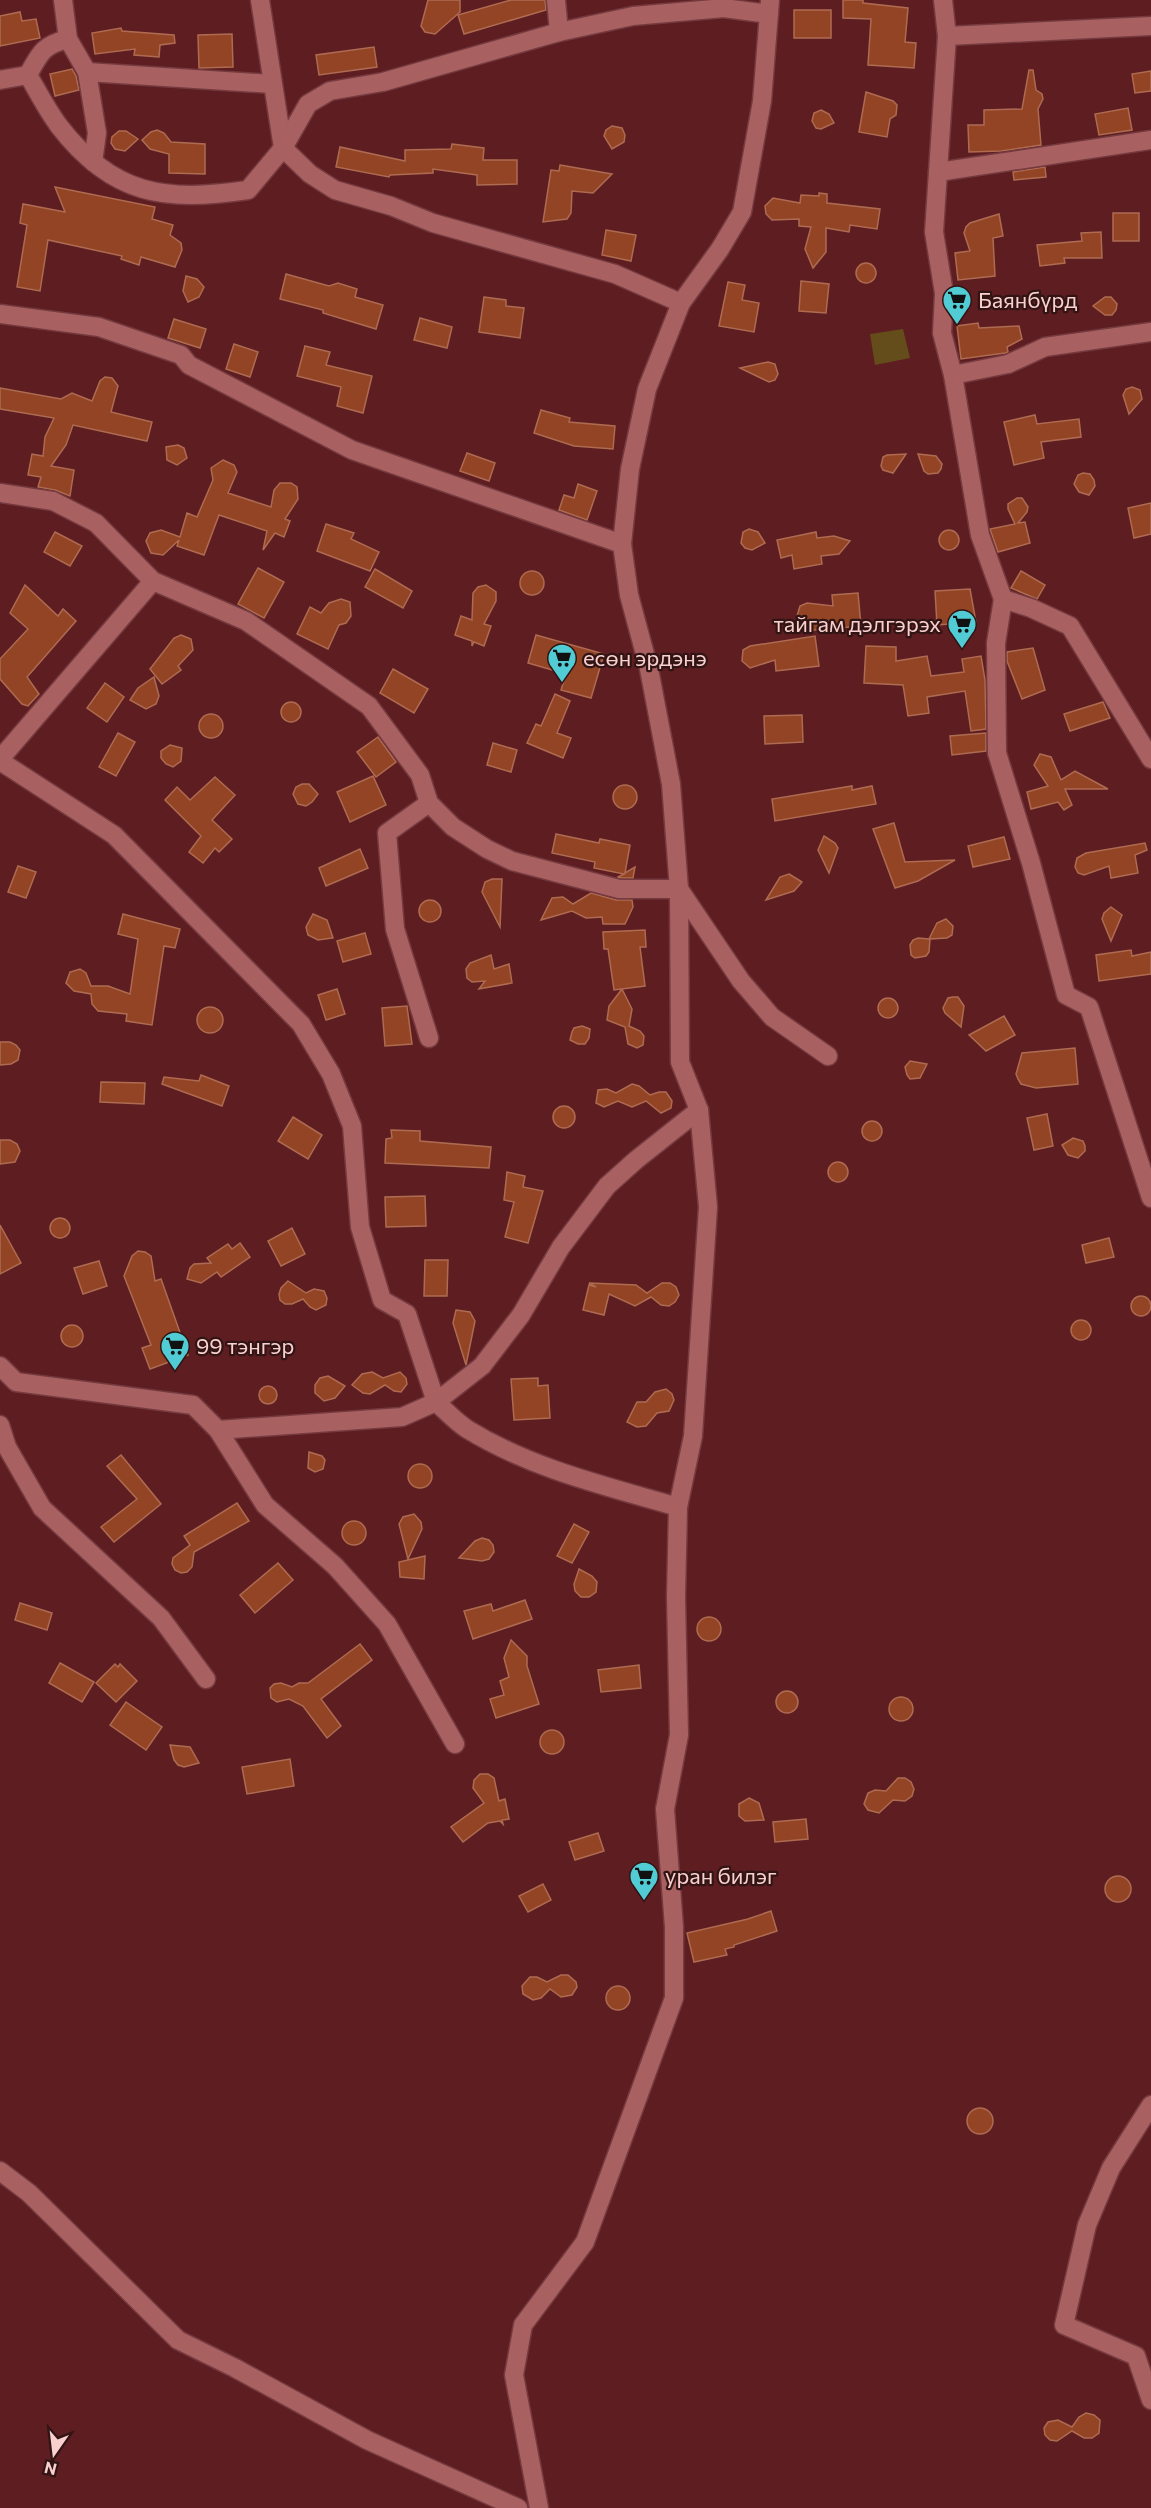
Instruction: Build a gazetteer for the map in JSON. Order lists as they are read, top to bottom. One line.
{"places":{"supermarket":["Баянбүрд","тайгам дэлгэрэх","есөн эрдэнэ","99 тэнгэр","уран билэг"]},"north":"bottom"}
